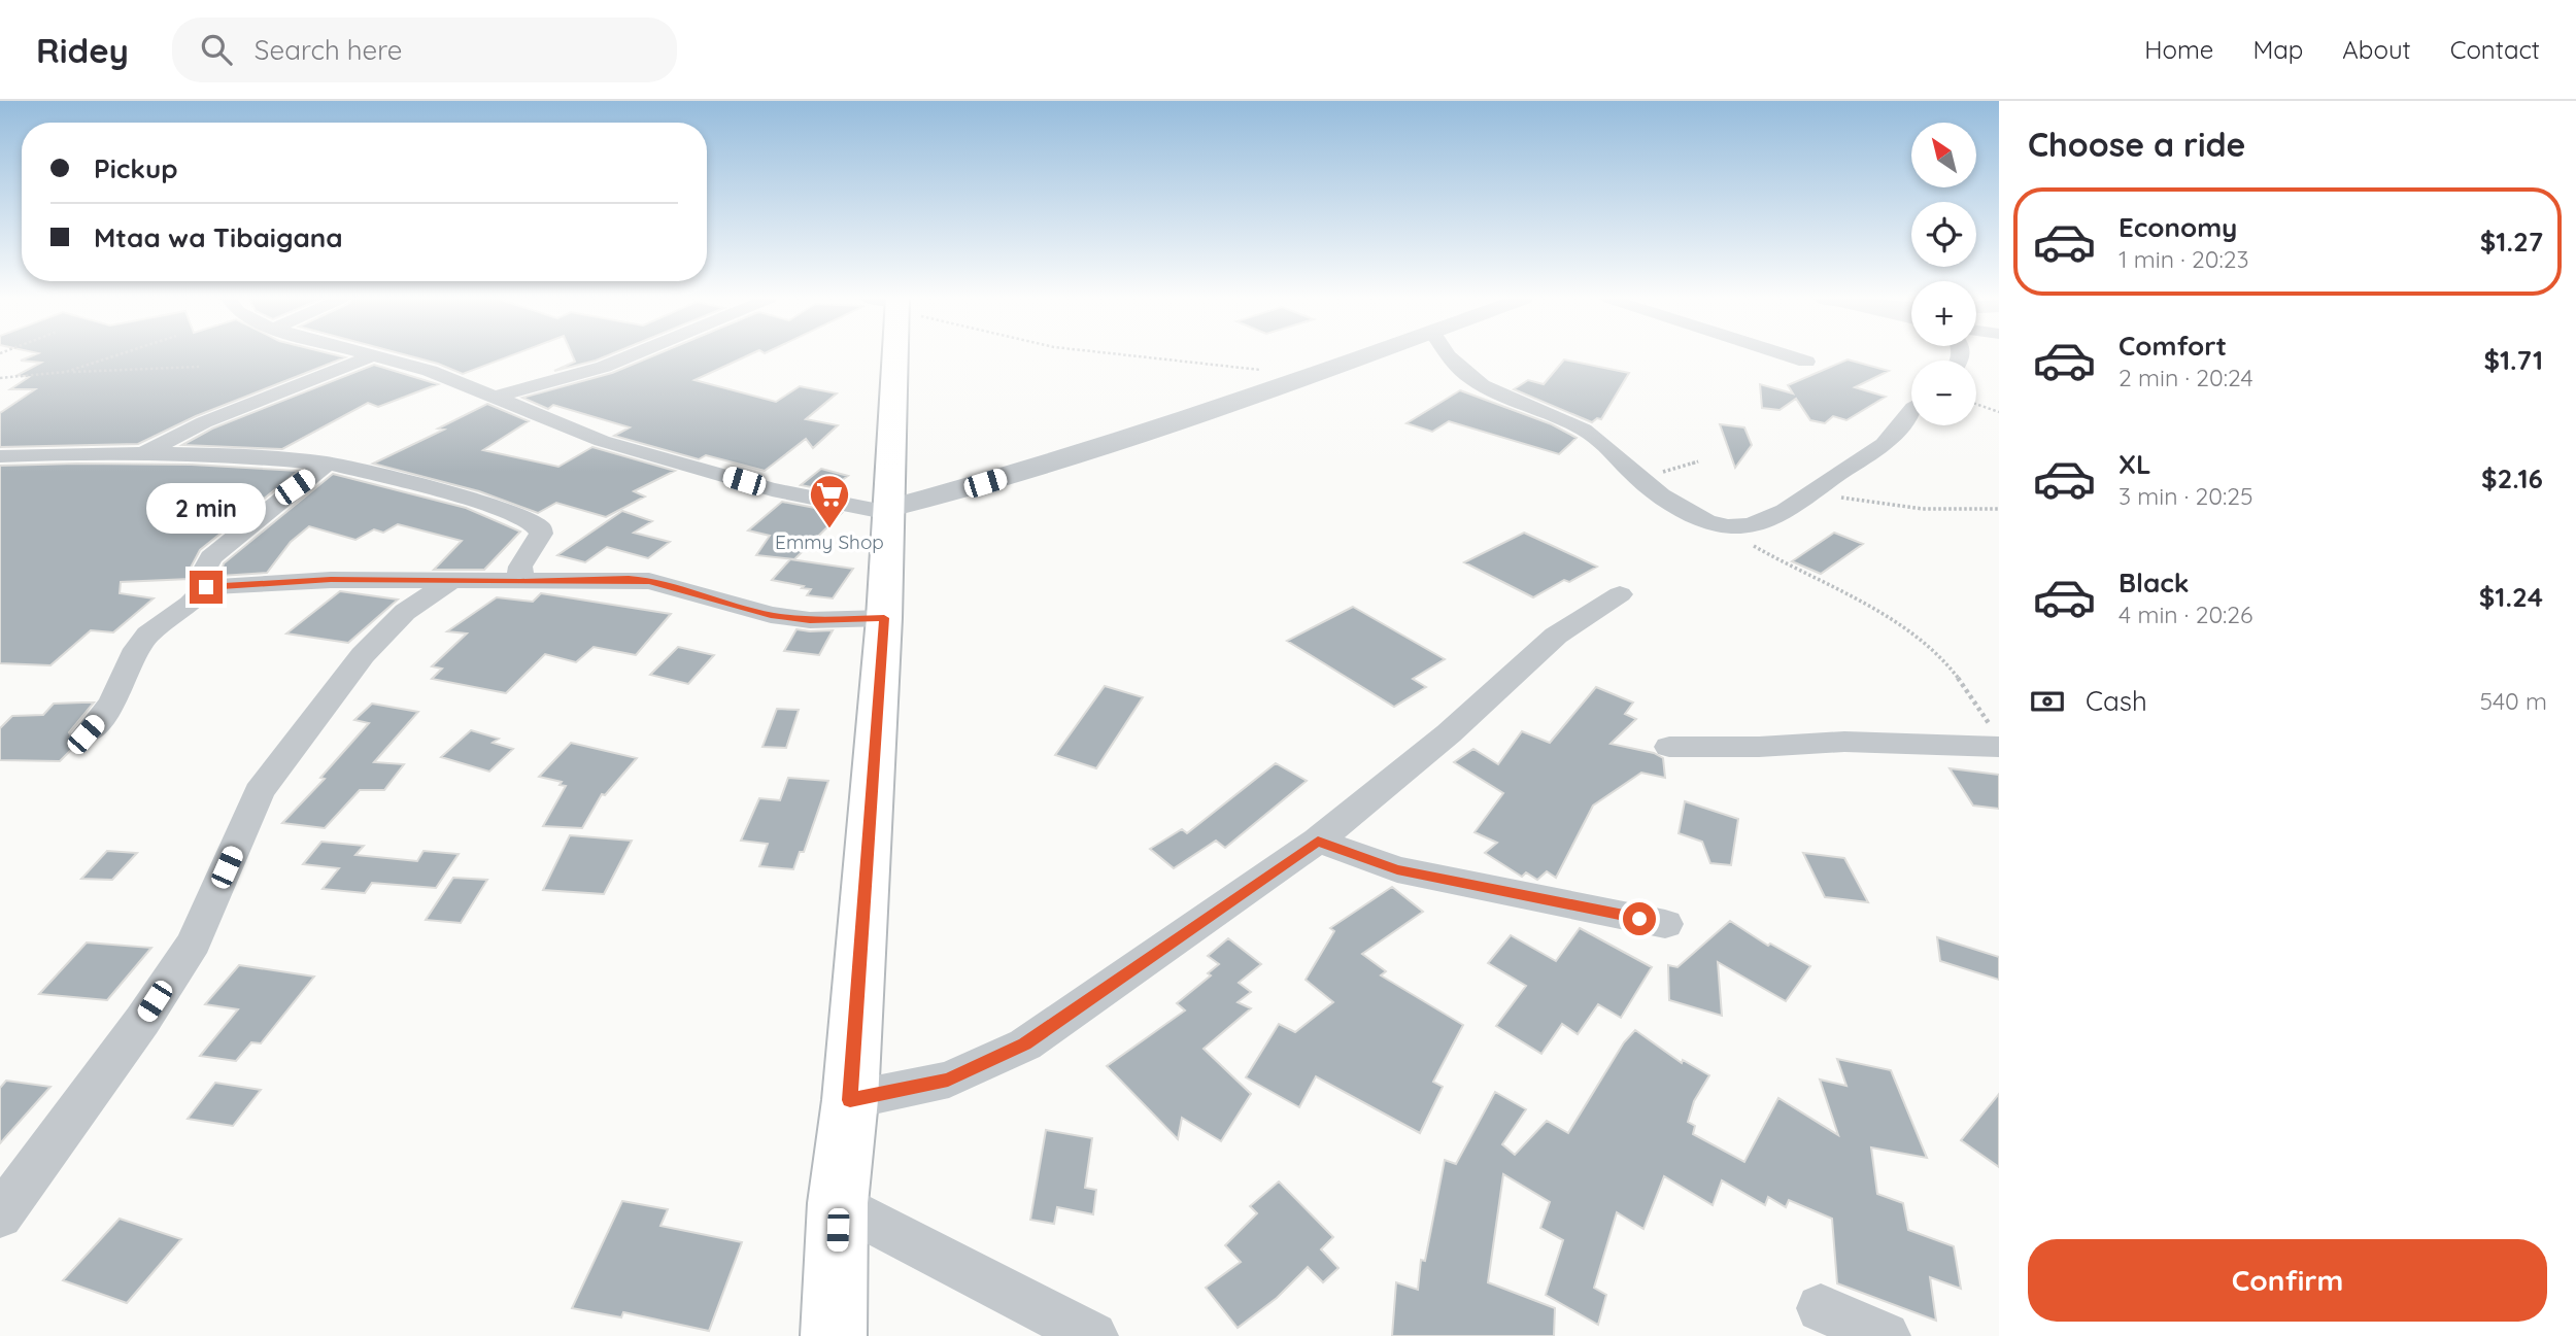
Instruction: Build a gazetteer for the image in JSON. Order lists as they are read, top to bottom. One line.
{"places":{"supermarket":["Emmy Shop"]},"north":"top left","page":{"header":"Ridey","search":"Search here","nav":["Home","Map","About","Contact"],"heading":"Choose a ride","map_buttons":["+","−"],"banner":["Pickup","Mtaa wa Tibaigana"],"list":[{"name":"Economy","note":"1 min · 20:23","value":"$1.27"},{"name":"Comfort","note":"2 min · 20:24","value":"$1.71"},{"name":"XL","note":"3 min · 20:25","value":"$2.16"},{"name":"Black","note":"4 min · 20:26","value":"$1.24"}],"bubble":"2 min","pay":["Cash","540 m"],"buttons":"Confirm"}}
